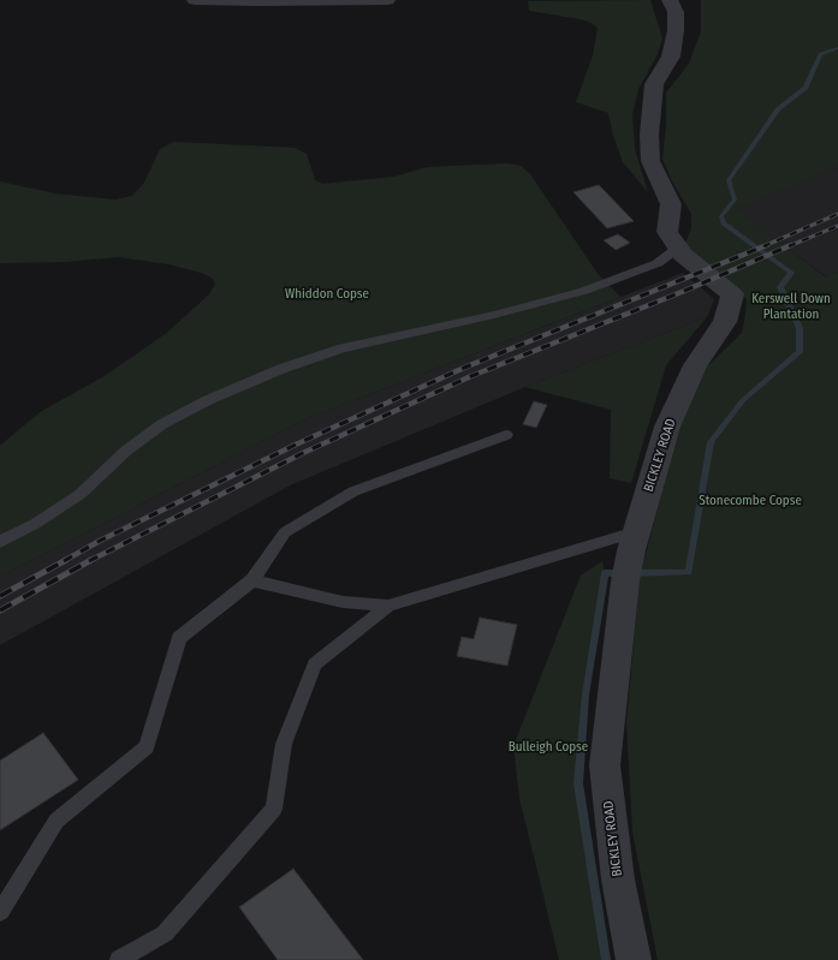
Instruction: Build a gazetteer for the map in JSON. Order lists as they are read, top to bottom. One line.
{"streets":{"street":["BICKLEY ROAD"]},"parks":["Whiddon Copse","Kerswell Down Plantation","Stonecombe Copse","Bulleigh Copse"]}
